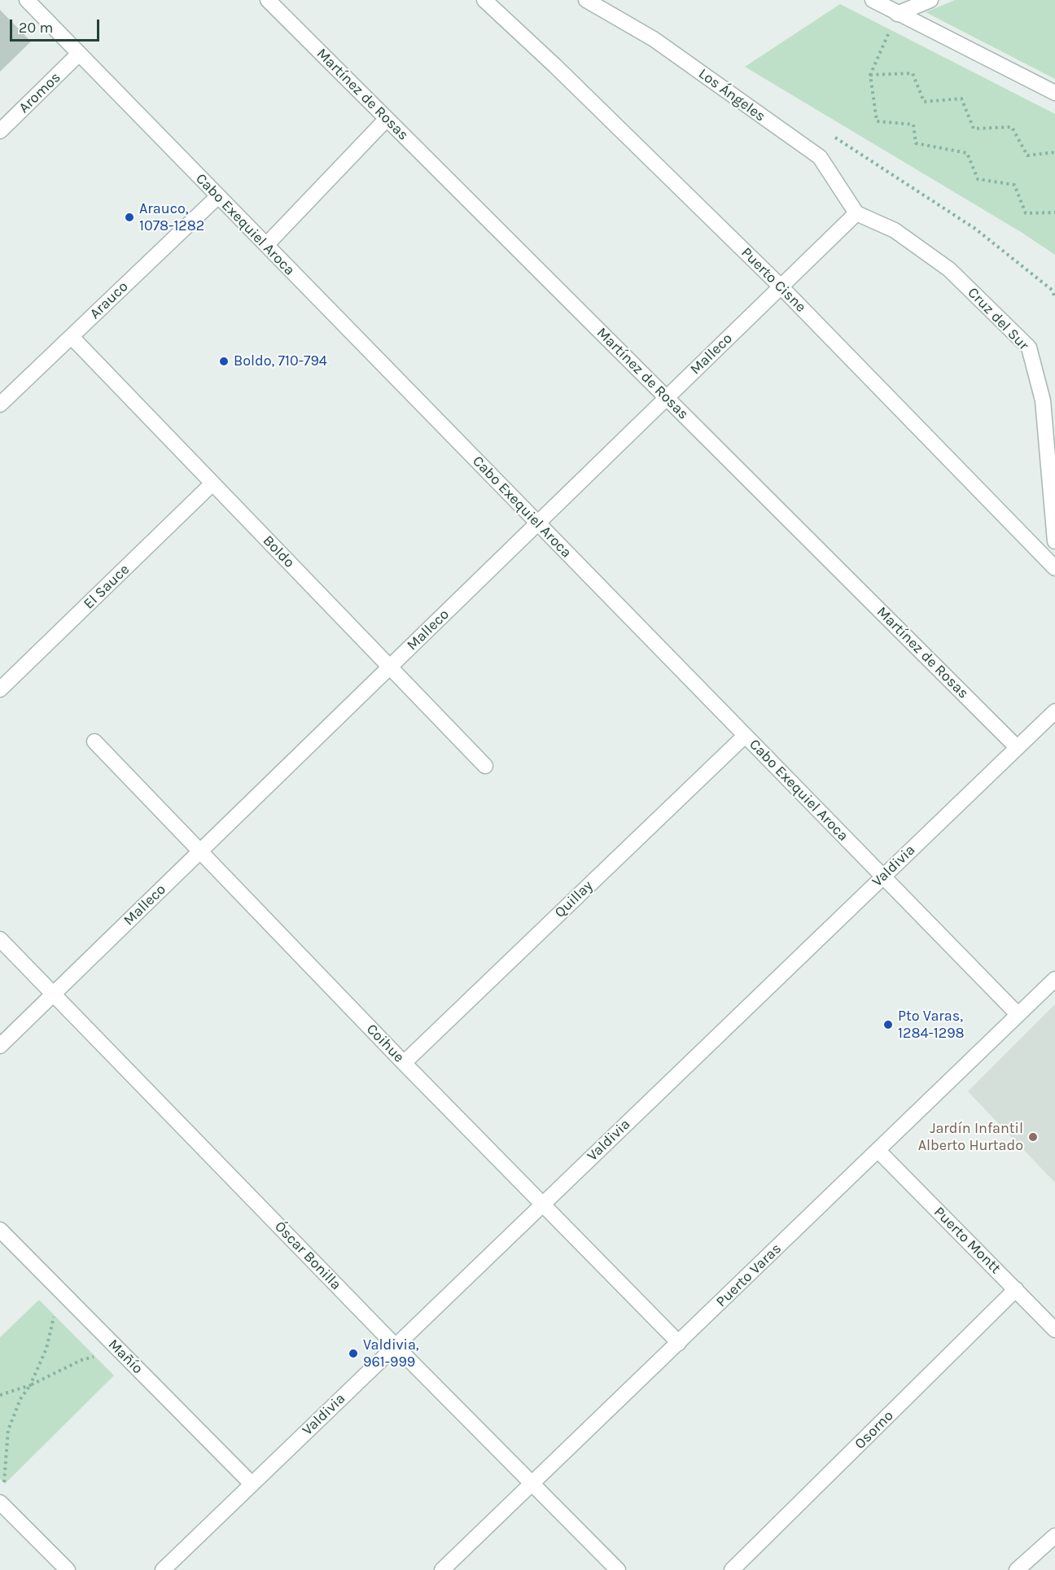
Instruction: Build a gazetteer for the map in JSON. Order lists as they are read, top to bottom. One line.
{"streets":{"street":["Aromos","Martínez de Rosas","Los Ángeles","Cabo Exequiel Aroca","Puerto Cisne","Arauco","Cruz del Sur","Malleco","Boldo","El Sauce","Valdivia","Quillay","Coihue","Puerto Montt","Óscar Bonilla","Puerto Varas","Mañío","Osorno"]},"crossings":[["Aromos","Cabo Exequiel Aroca"],["Martínez de Rosas","Malleco"],["Martínez de Rosas","Valdivia"],["Los Ángeles","Cruz del Sur"],["Los Ángeles","Malleco"],["Cabo Exequiel Aroca","Arauco"],["Cabo Exequiel Aroca","Malleco"],["Cabo Exequiel Aroca","Valdivia"],["Cabo Exequiel Aroca","Quillay"],["Cabo Exequiel Aroca","Puerto Varas"],["Puerto Cisne","Malleco"],["Arauco","Boldo"],["Cruz del Sur","Malleco"],["Malleco","Boldo"],["Malleco","Coihue"],["Malleco","Óscar Bonilla"],["Boldo","El Sauce"],["Valdivia","Coihue"],["Valdivia","Óscar Bonilla"],["Valdivia","Mañío"],["Quillay","Coihue"],["Coihue","Puerto Varas"],["Puerto Montt","Puerto Varas"],["Puerto Montt","Osorno"],["Óscar Bonilla","Puerto Varas"]],"places":["Arauco, 1078-1282","Boldo, 710-794","Pto Varas, 1284-1298","Jardín Infantil Alberto Hurtado","Valdivia, 961-999"],"scale_bar":"20 m"}
